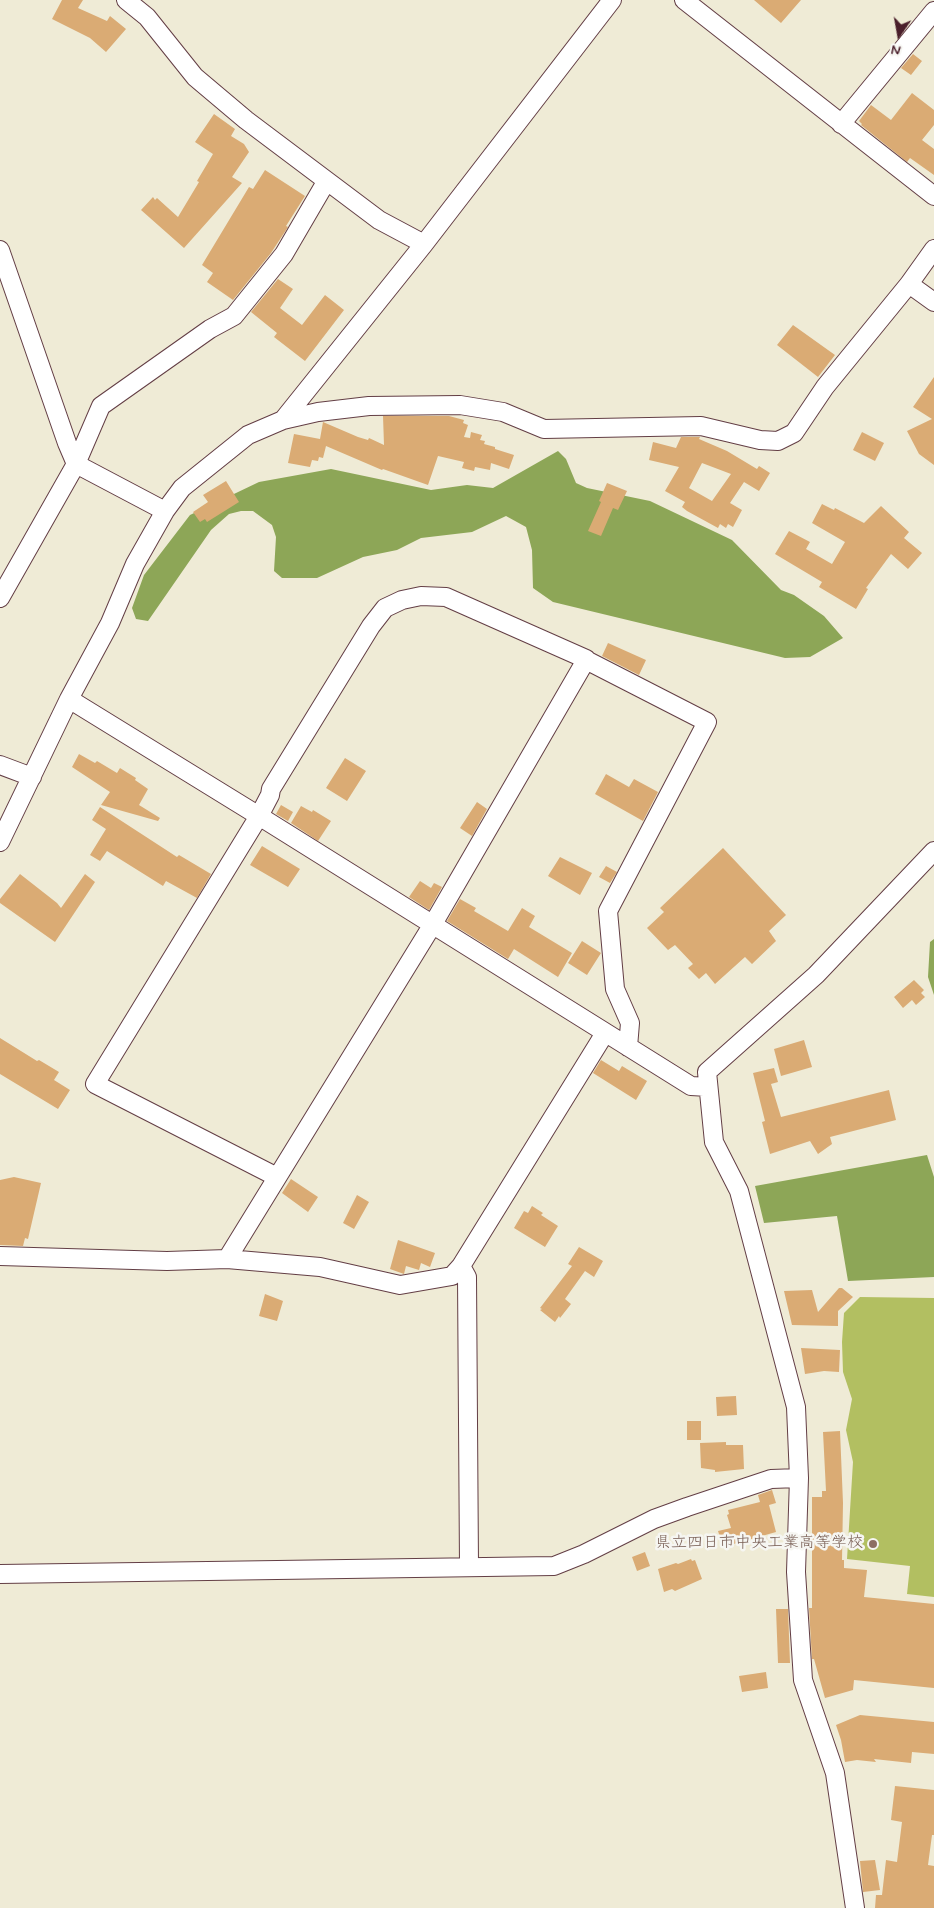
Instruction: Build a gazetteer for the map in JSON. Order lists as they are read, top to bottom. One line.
{"places":["県立四日市中央工業高等学校"],"north":"bottom"}
